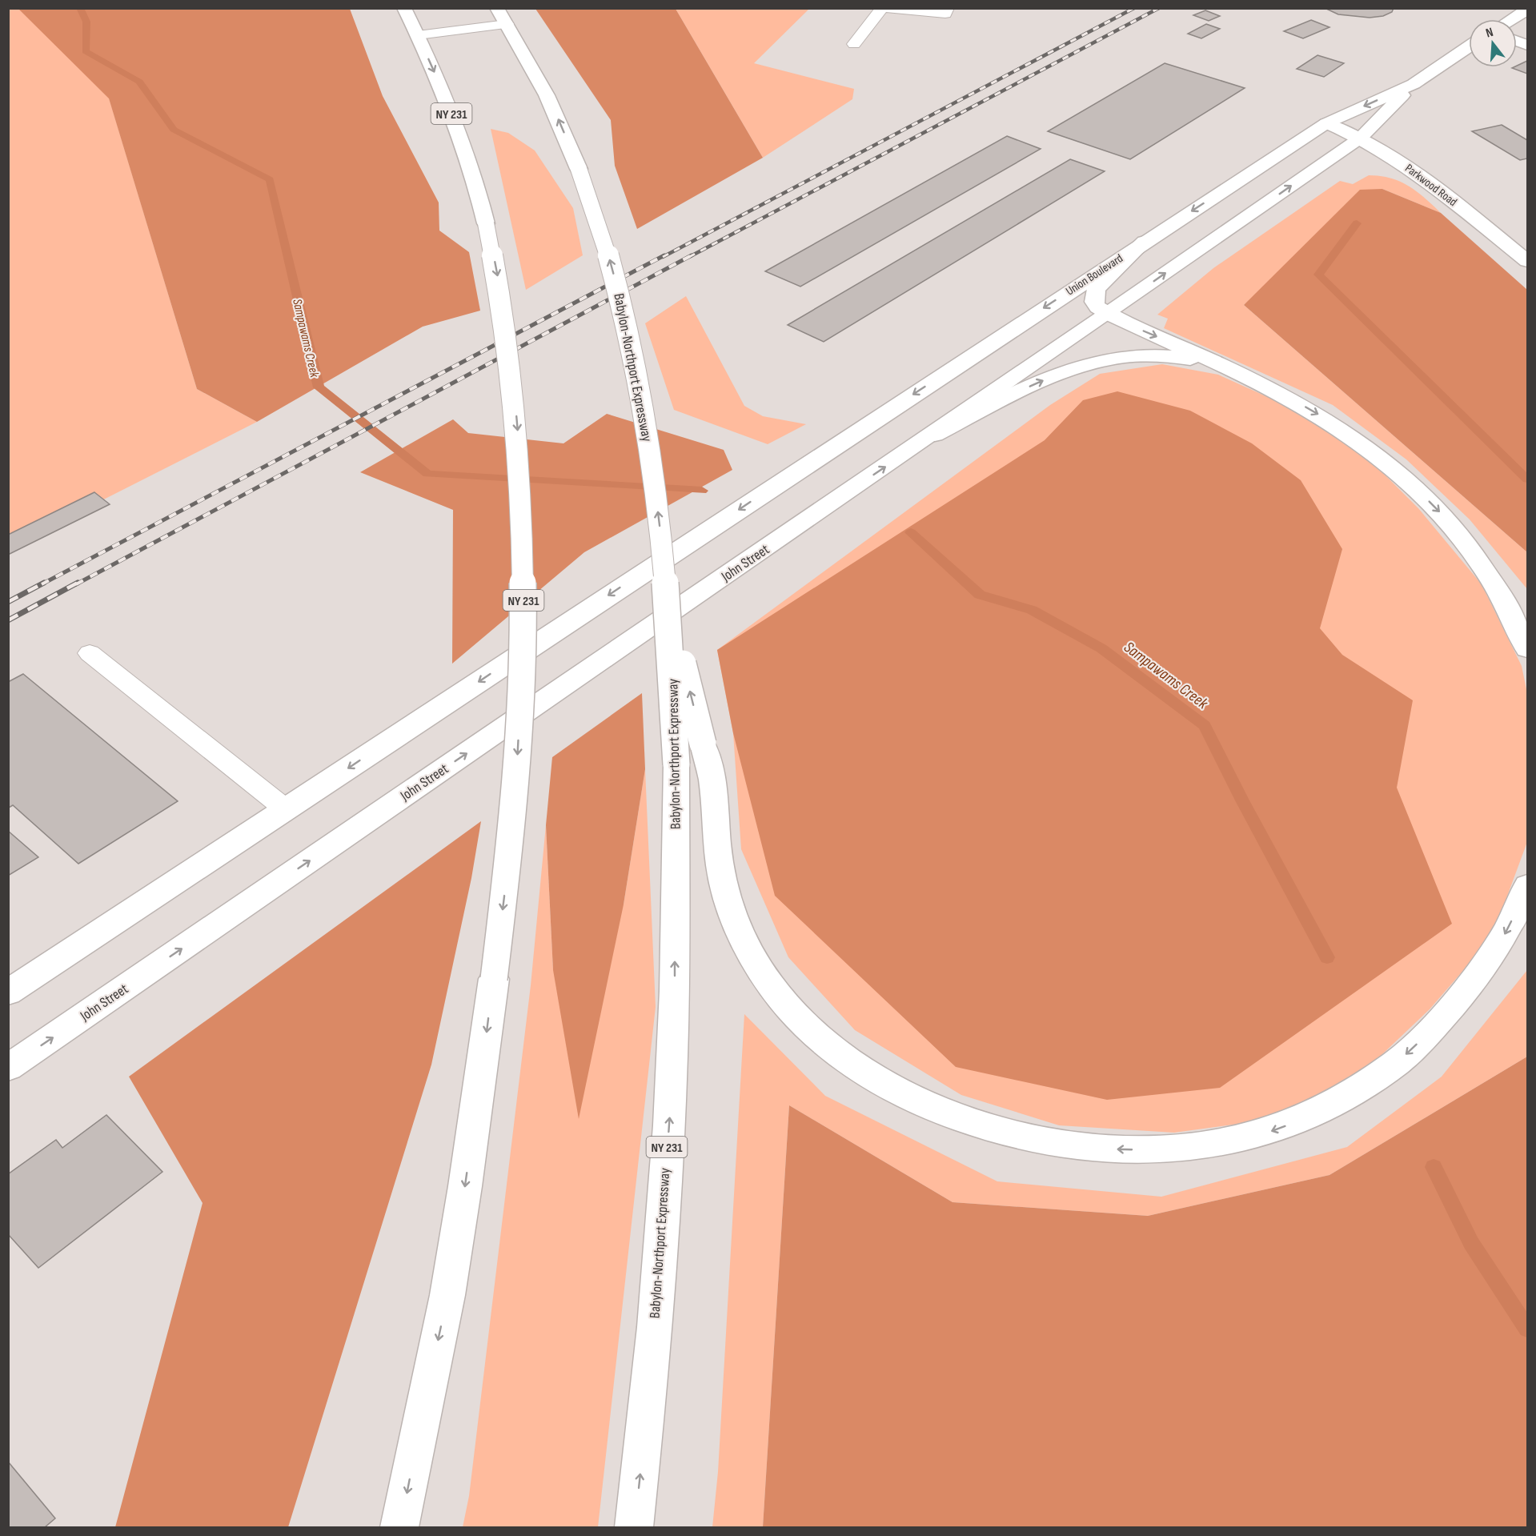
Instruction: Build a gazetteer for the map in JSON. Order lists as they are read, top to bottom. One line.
{"streets":{"main road":["NY 231","Parkwood Road","Union Boulevard","Babylon-Northport Expressway","John Street"]},"crossings":[["Parkwood Road","Union Boulevard"],["Union Boulevard","John Street"]],"water":["Sampawams Creek"],"north":"top"}
